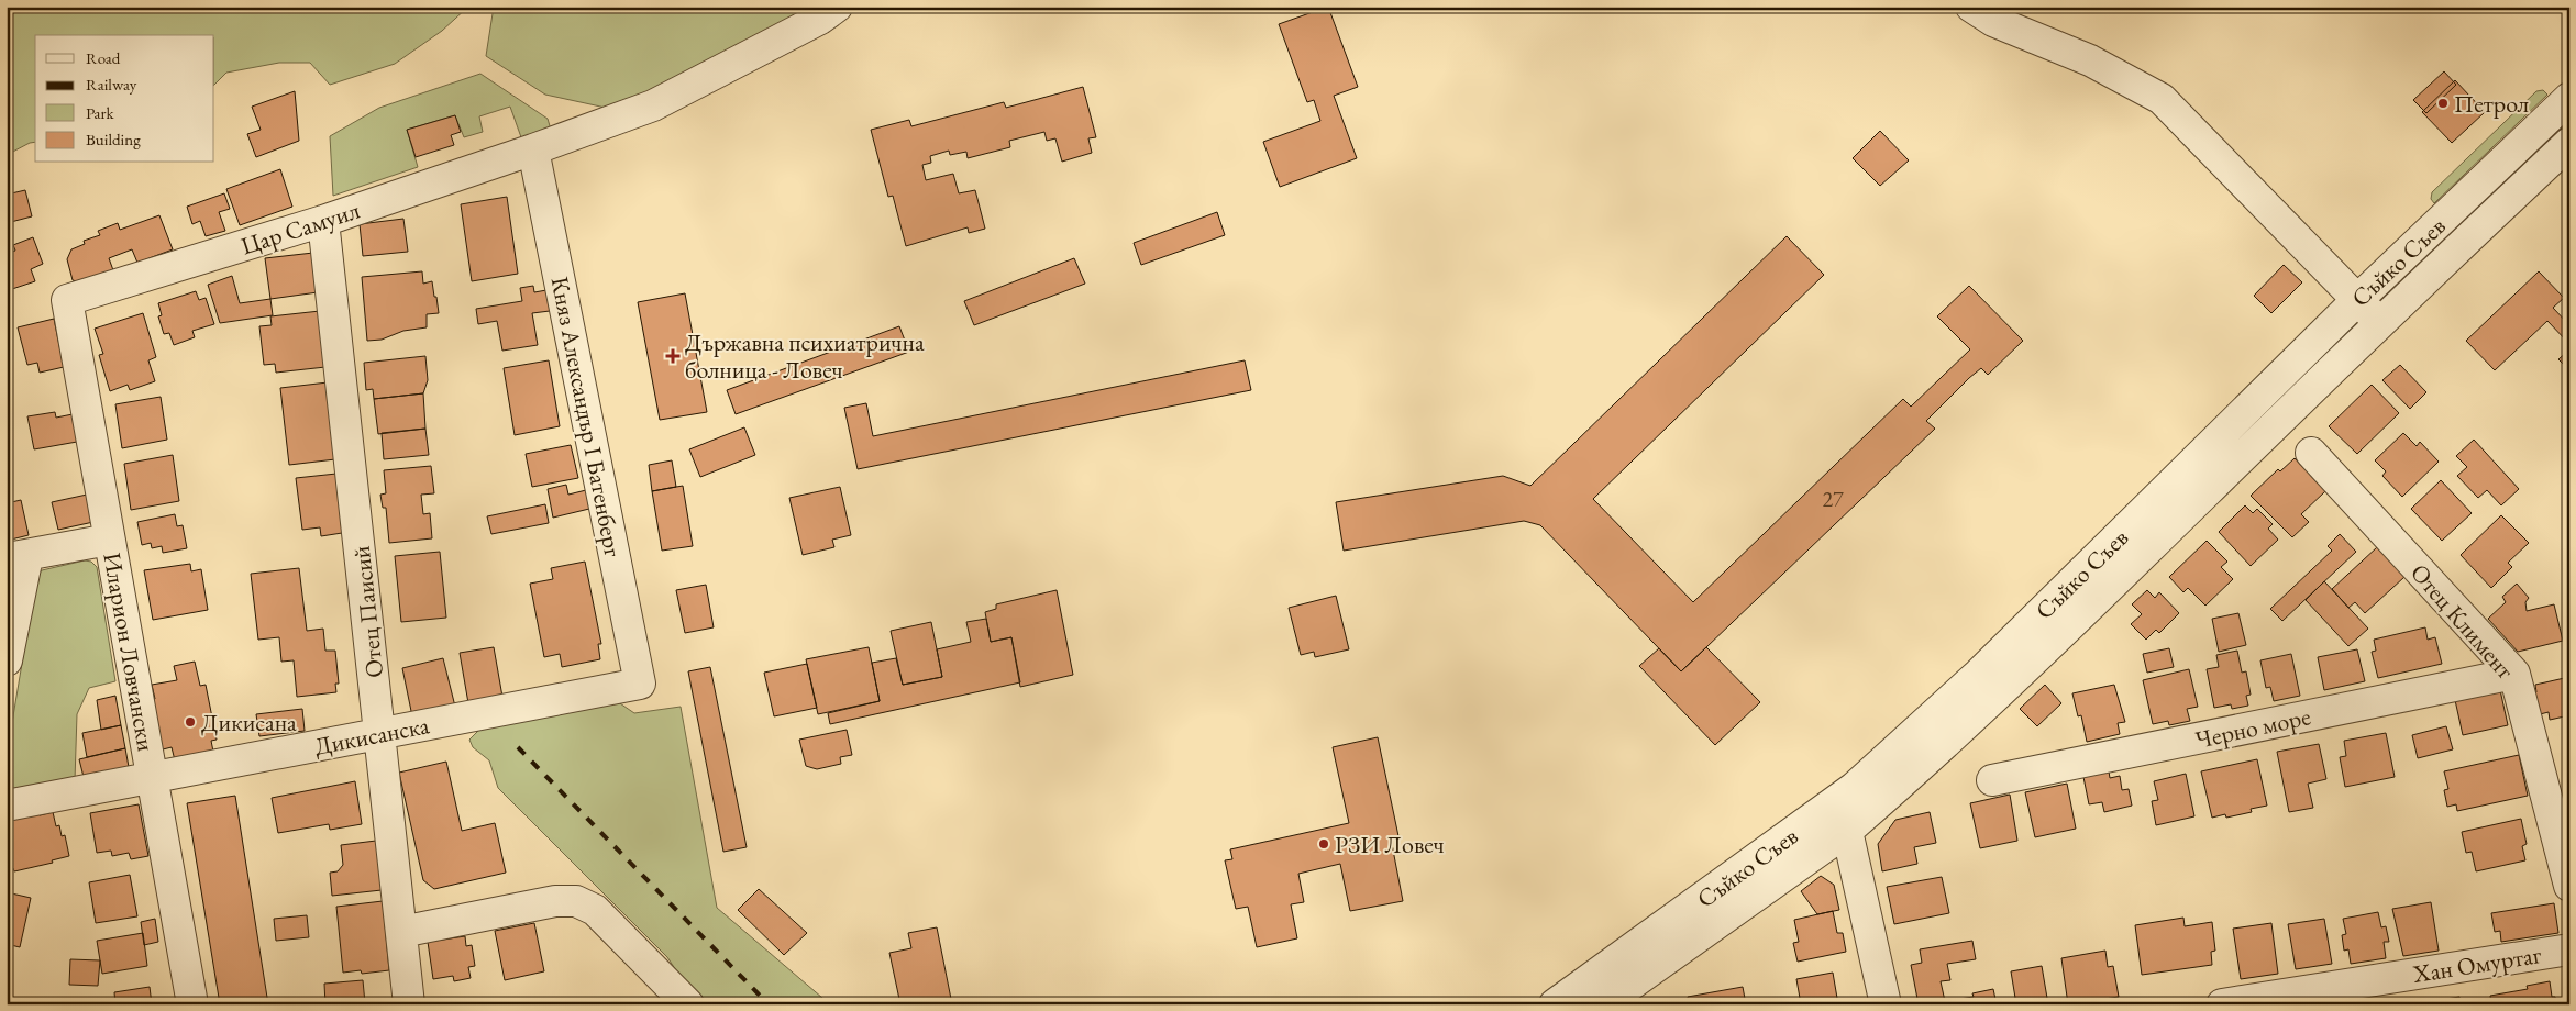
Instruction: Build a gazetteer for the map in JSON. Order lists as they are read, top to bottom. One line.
{"streets":{"street":["Цар Самуил","Съйко Съев","Княз Александър I Батенберг","Отец Паисий","Отец Климент","Иларион Ловчански","Черно море","Дикисанска","Хан Омуртаг"]},"crossings":[["Цар Самуил","Княз Александър I Батенберг"],["Цар Самуил","Отец Паисий"],["Цар Самуил","Иларион Ловчански"],["Княз Александър I Батенберг","Дикисанска"],["Отец Паисий","Дикисанска"],["Отец Климент","Черно море"],["Иларион Ловчански","Дикисанска"]],"places":{"other":["Петрол","Дикисана","РЗИ Ловеч"],"health":["Държавна психиатрична болница - Ловеч"]},"house_numbers":["27"],"legend":["Road","Railway","Park","Building"]}
